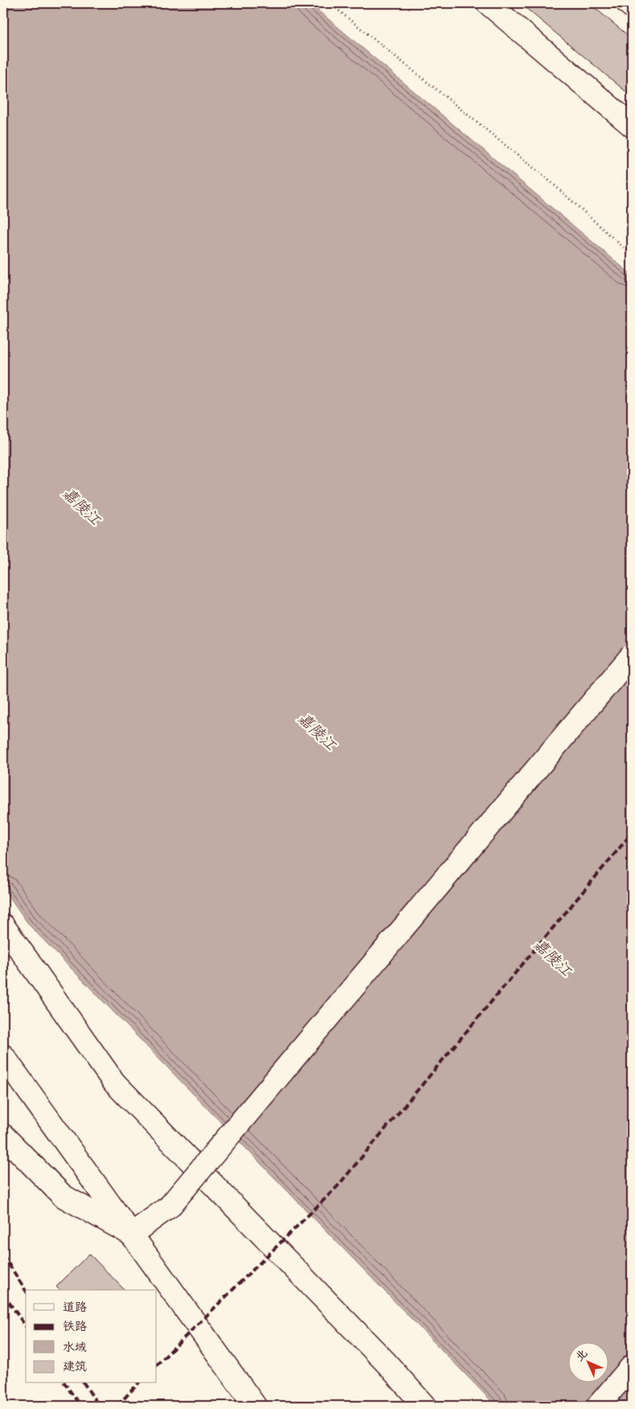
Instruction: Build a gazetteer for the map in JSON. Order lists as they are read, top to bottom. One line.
{"water":["嘉陵江"],"legend":["道路","铁路","水域","建筑"],"north":"top left"}
